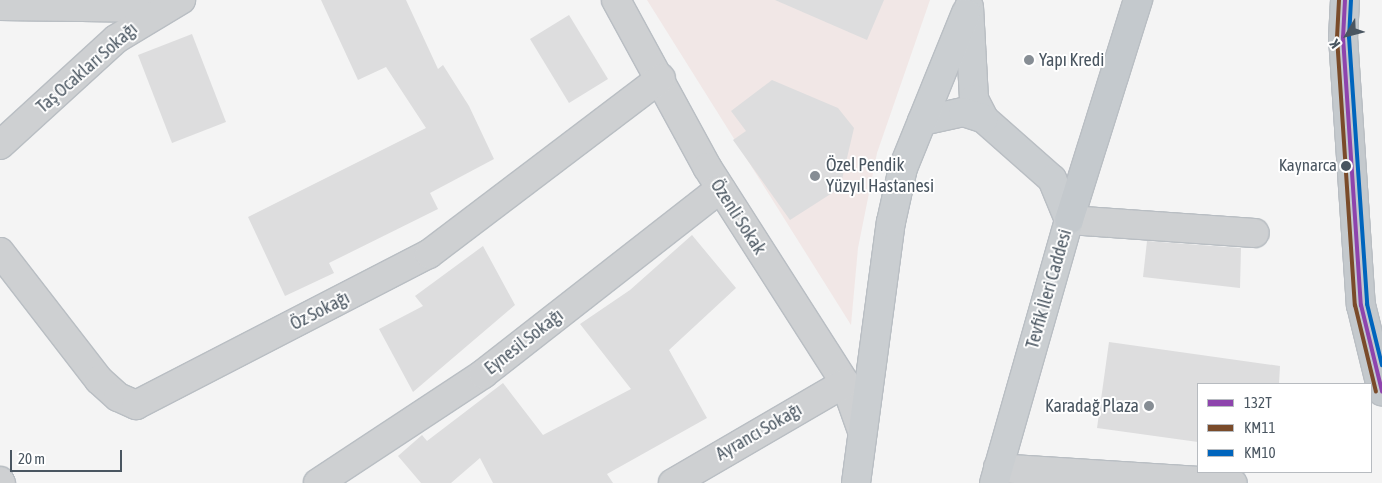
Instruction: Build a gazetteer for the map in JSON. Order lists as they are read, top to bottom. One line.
{"streets":{"main road":["Tevfik İleri Caddesi"],"street":["Taş Ocakları Sokağı","Özenli Sokak","Öz Sokağı","Eynesil Sokağı","Ayrancı Sokağı"]},"crossings":[["Özenli Sokak","Tevfik İleri Caddesi"],["Özenli Sokak","Öz Sokağı"],["Özenli Sokak","Eynesil Sokağı"],["Özenli Sokak","Ayrancı Sokağı"]],"places":["Yapı Kredi","Kaynarca","Özel Pendik Yüzyıl Hastanesi","Karadağ Plaza"],"lines":["transit line 132T","transit line KM11","transit line KM10"],"legend":["132T","KM11","KM10"],"scale_bar":"20 m","north":"bottom left"}
